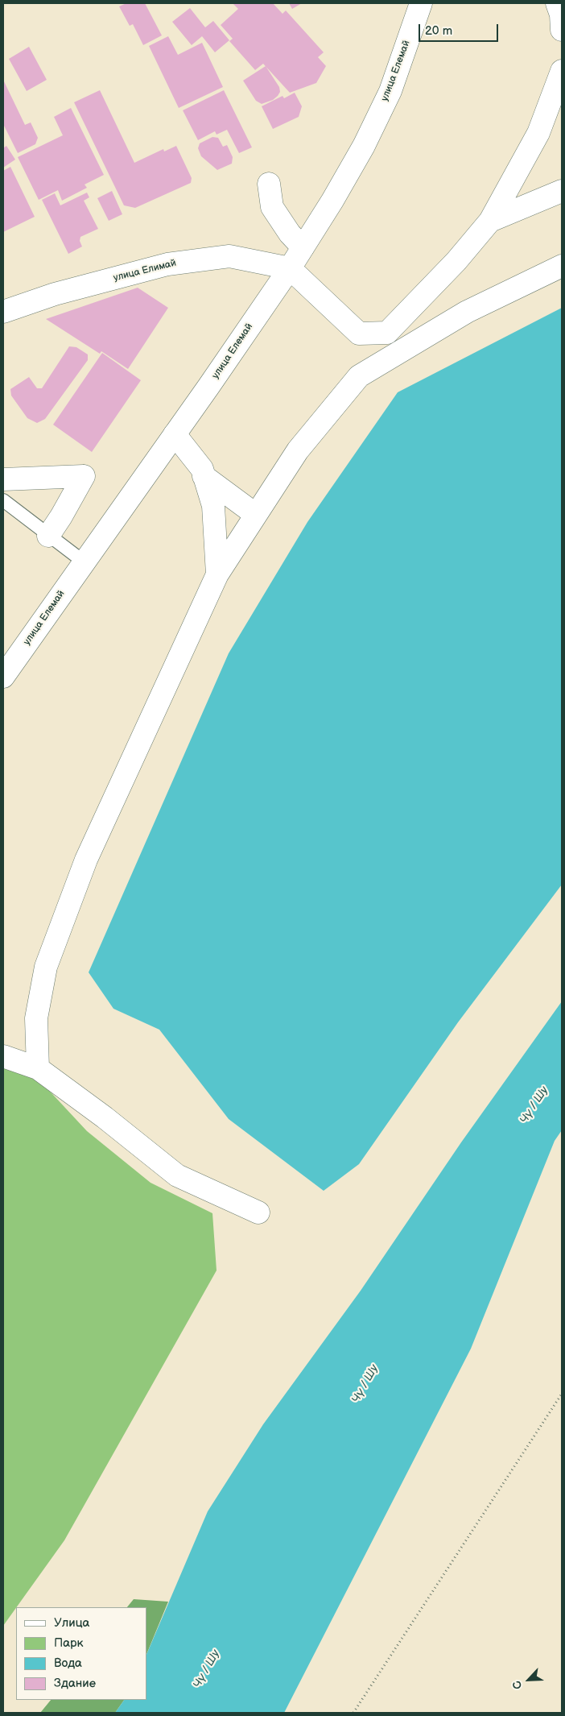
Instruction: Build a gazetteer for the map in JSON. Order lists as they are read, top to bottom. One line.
{"streets":{"street":["улица Елемай","улица Елимай"]},"crossings":[["улица Елемай","улица Елимай"]],"water":["Чү / Шу"],"legend":["Улица","Парк","Вода","Здание"],"scale_bar":"20 m","north":"bottom left"}
